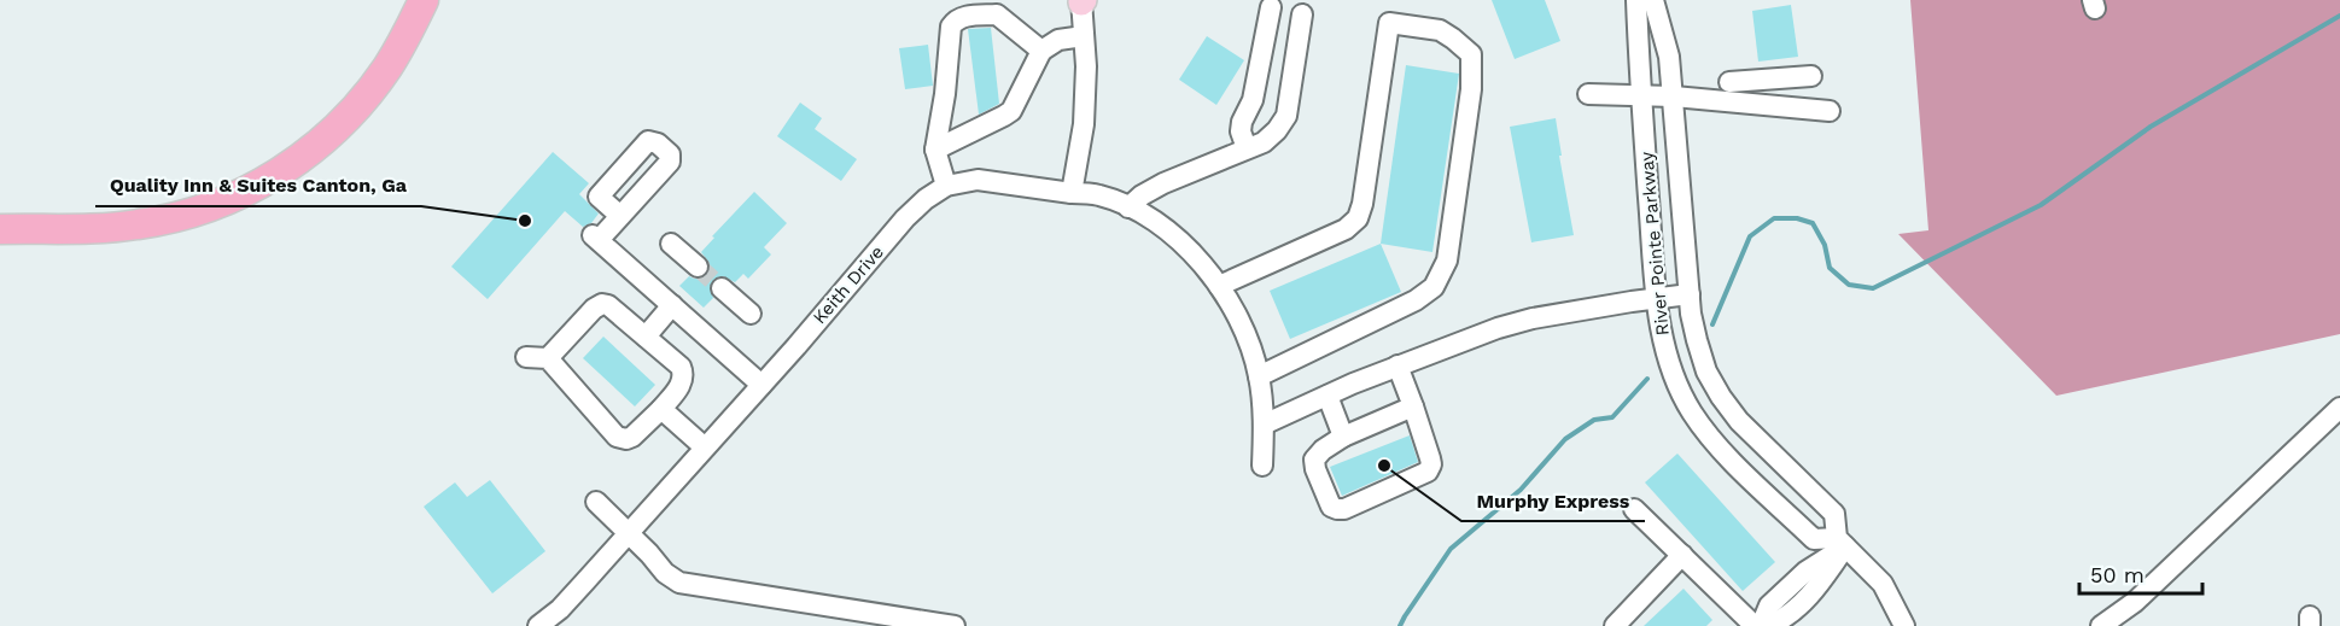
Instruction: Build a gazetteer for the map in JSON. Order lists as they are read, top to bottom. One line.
{"streets":{"street":["River Pointe Parkway","Keith Drive"]},"places":["Quality Inn & Suites Canton, Ga","Murphy Express"],"scale_bar":"50 m"}
